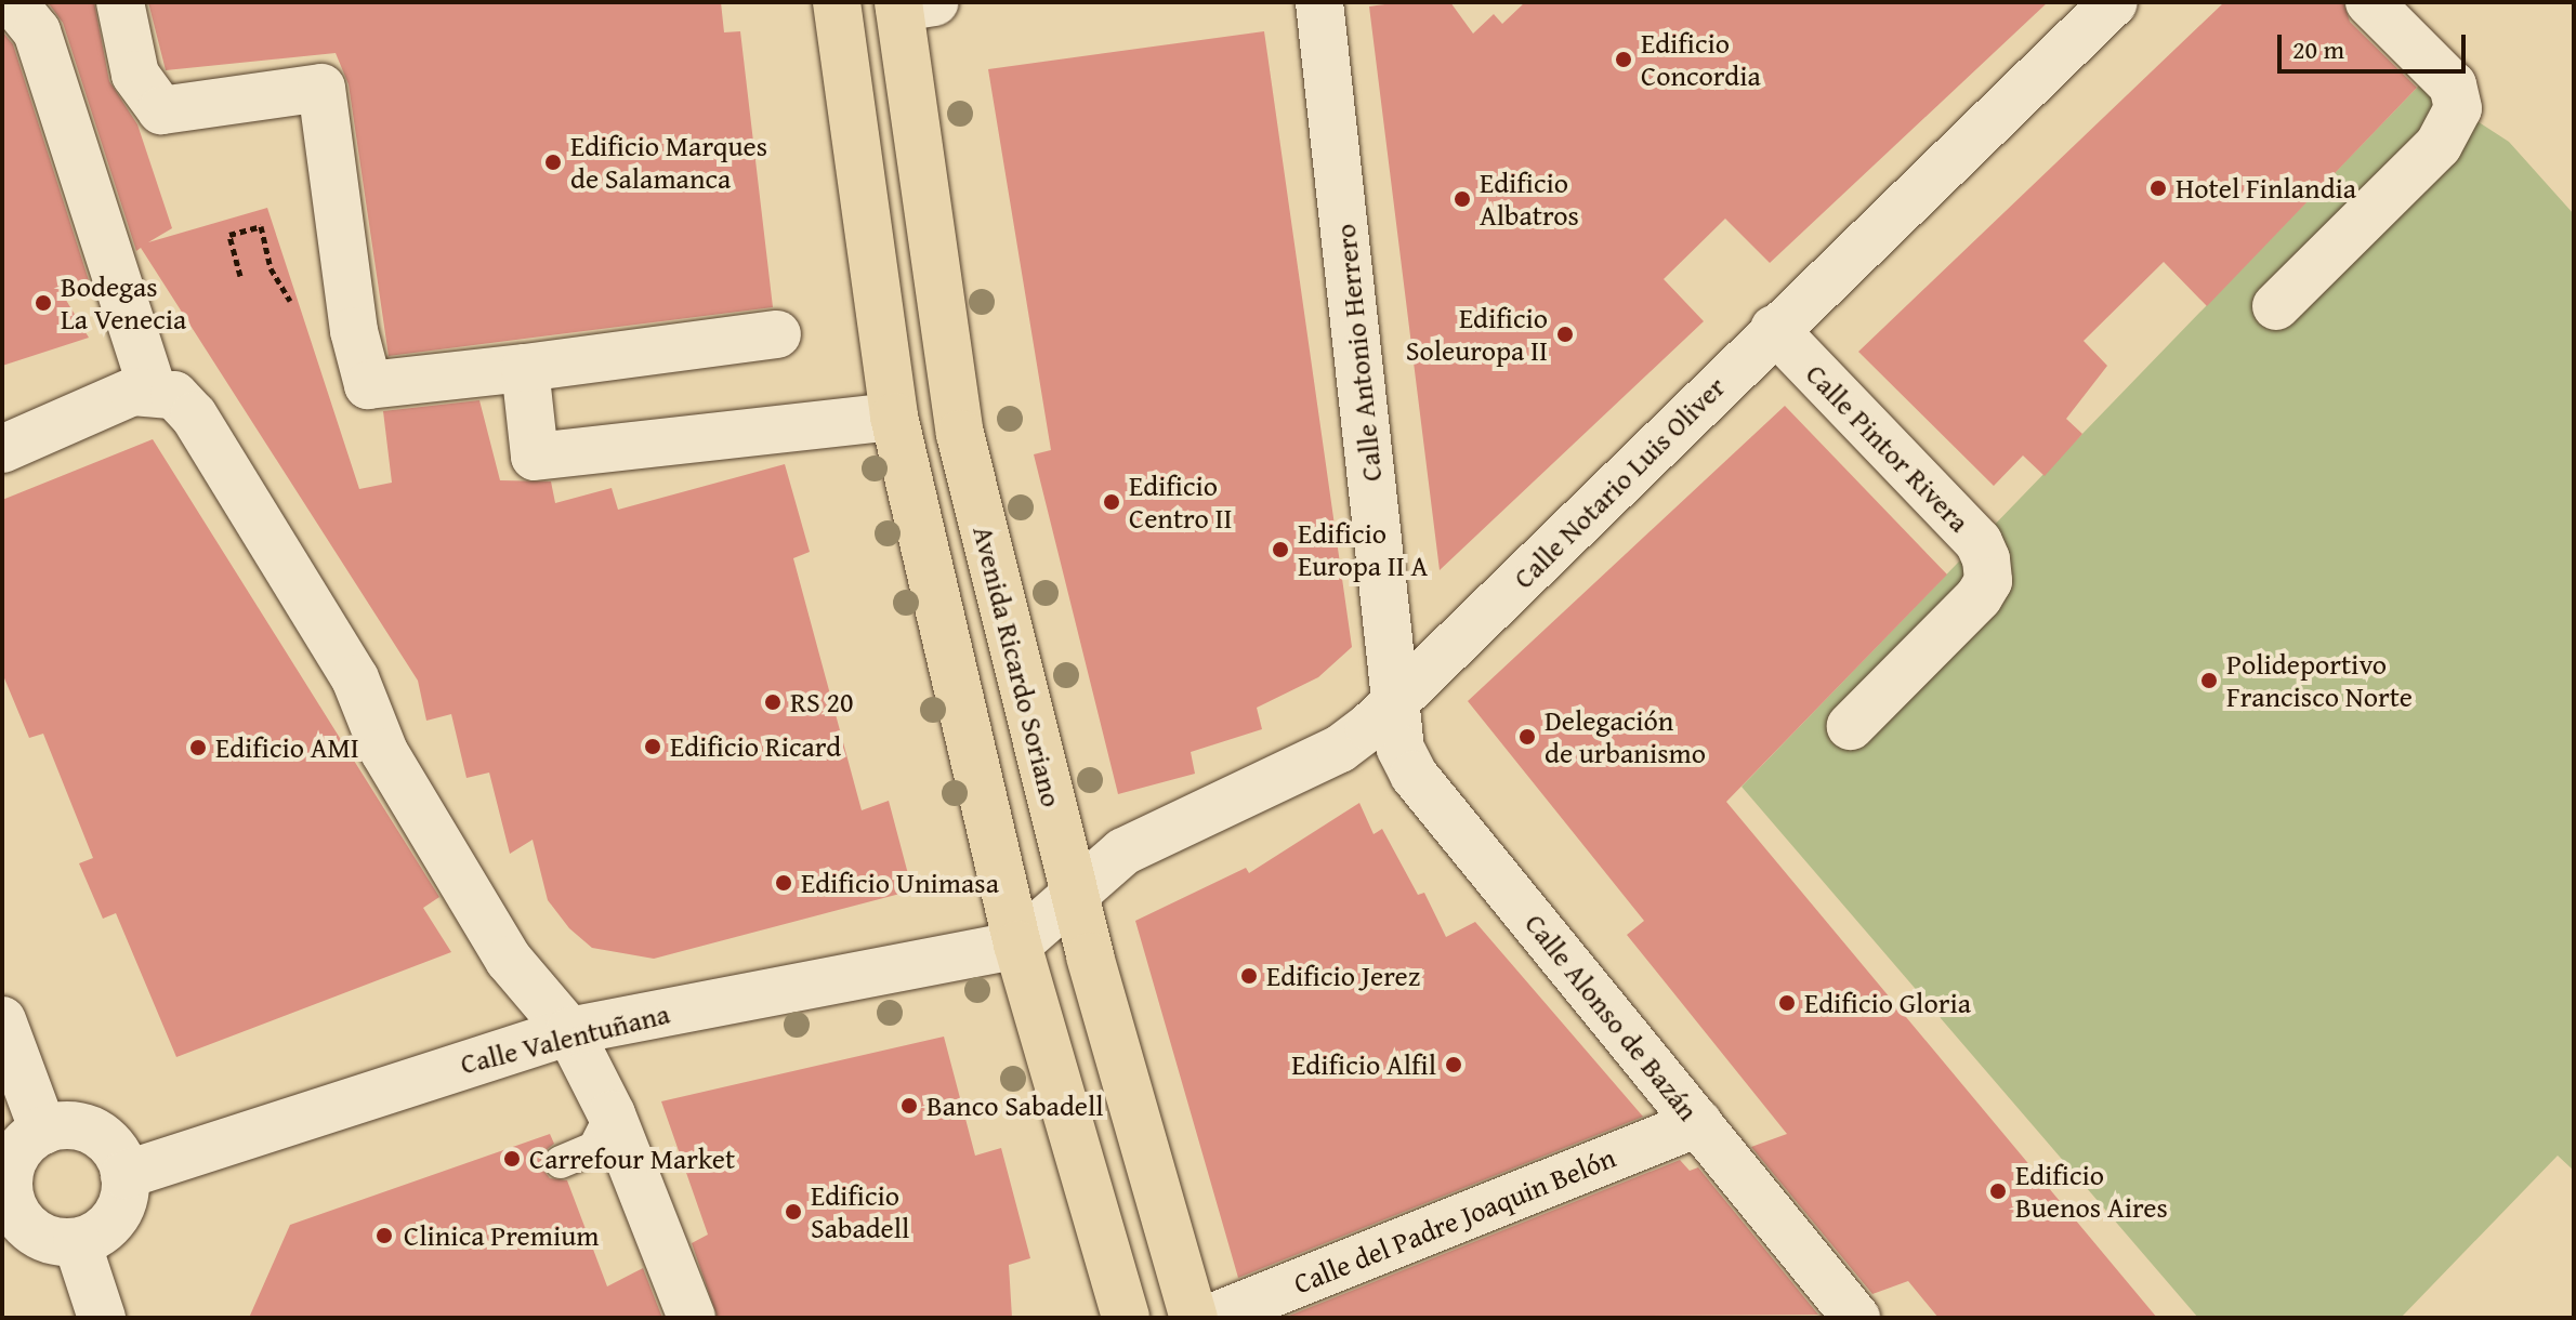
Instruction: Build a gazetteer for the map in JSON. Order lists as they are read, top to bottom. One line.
{"streets":{"main road":["Avenida Ricardo Soriano"],"street":["Calle Antonio Herrero","Calle Pintor Rivera","Calle Notario Luis Oliver","Calle Alonso de Bazán","Calle Valentuñana","Calle del Padre Joaquin Belón"]},"crossings":[["Calle Antonio Herrero","Calle Notario Luis Oliver"],["Calle Antonio Herrero","Calle Alonso de Bazán"],["Calle Pintor Rivera","Calle Notario Luis Oliver"],["Calle Notario Luis Oliver","Avenida Ricardo Soriano"],["Calle Notario Luis Oliver","Calle Alonso de Bazán"],["Calle Notario Luis Oliver","Calle Valentuñana"],["Calle Alonso de Bazán","Calle del Padre Joaquin Belón"]],"places":["Edificio Concordia","Edificio Marques de Salamanca","Hotel Finlandia","Edificio Albatros","Bodegas La Venecia","Edificio Soleuropa II","Edificio Centro II","Edificio Europa II A","Polideportivo Francisco Norte","RS 20","Delegación de urbanismo","Edificio Ricard","Edificio AMI","Edificio Unimasa","Edificio Jerez","Edificio Gloria","Edificio Alfil","Banco Sabadell","Carrefour Market","Edificio Buenos Aires","Edificio Sabadell","Clinica Premium"],"scale_bar":"20 m"}
